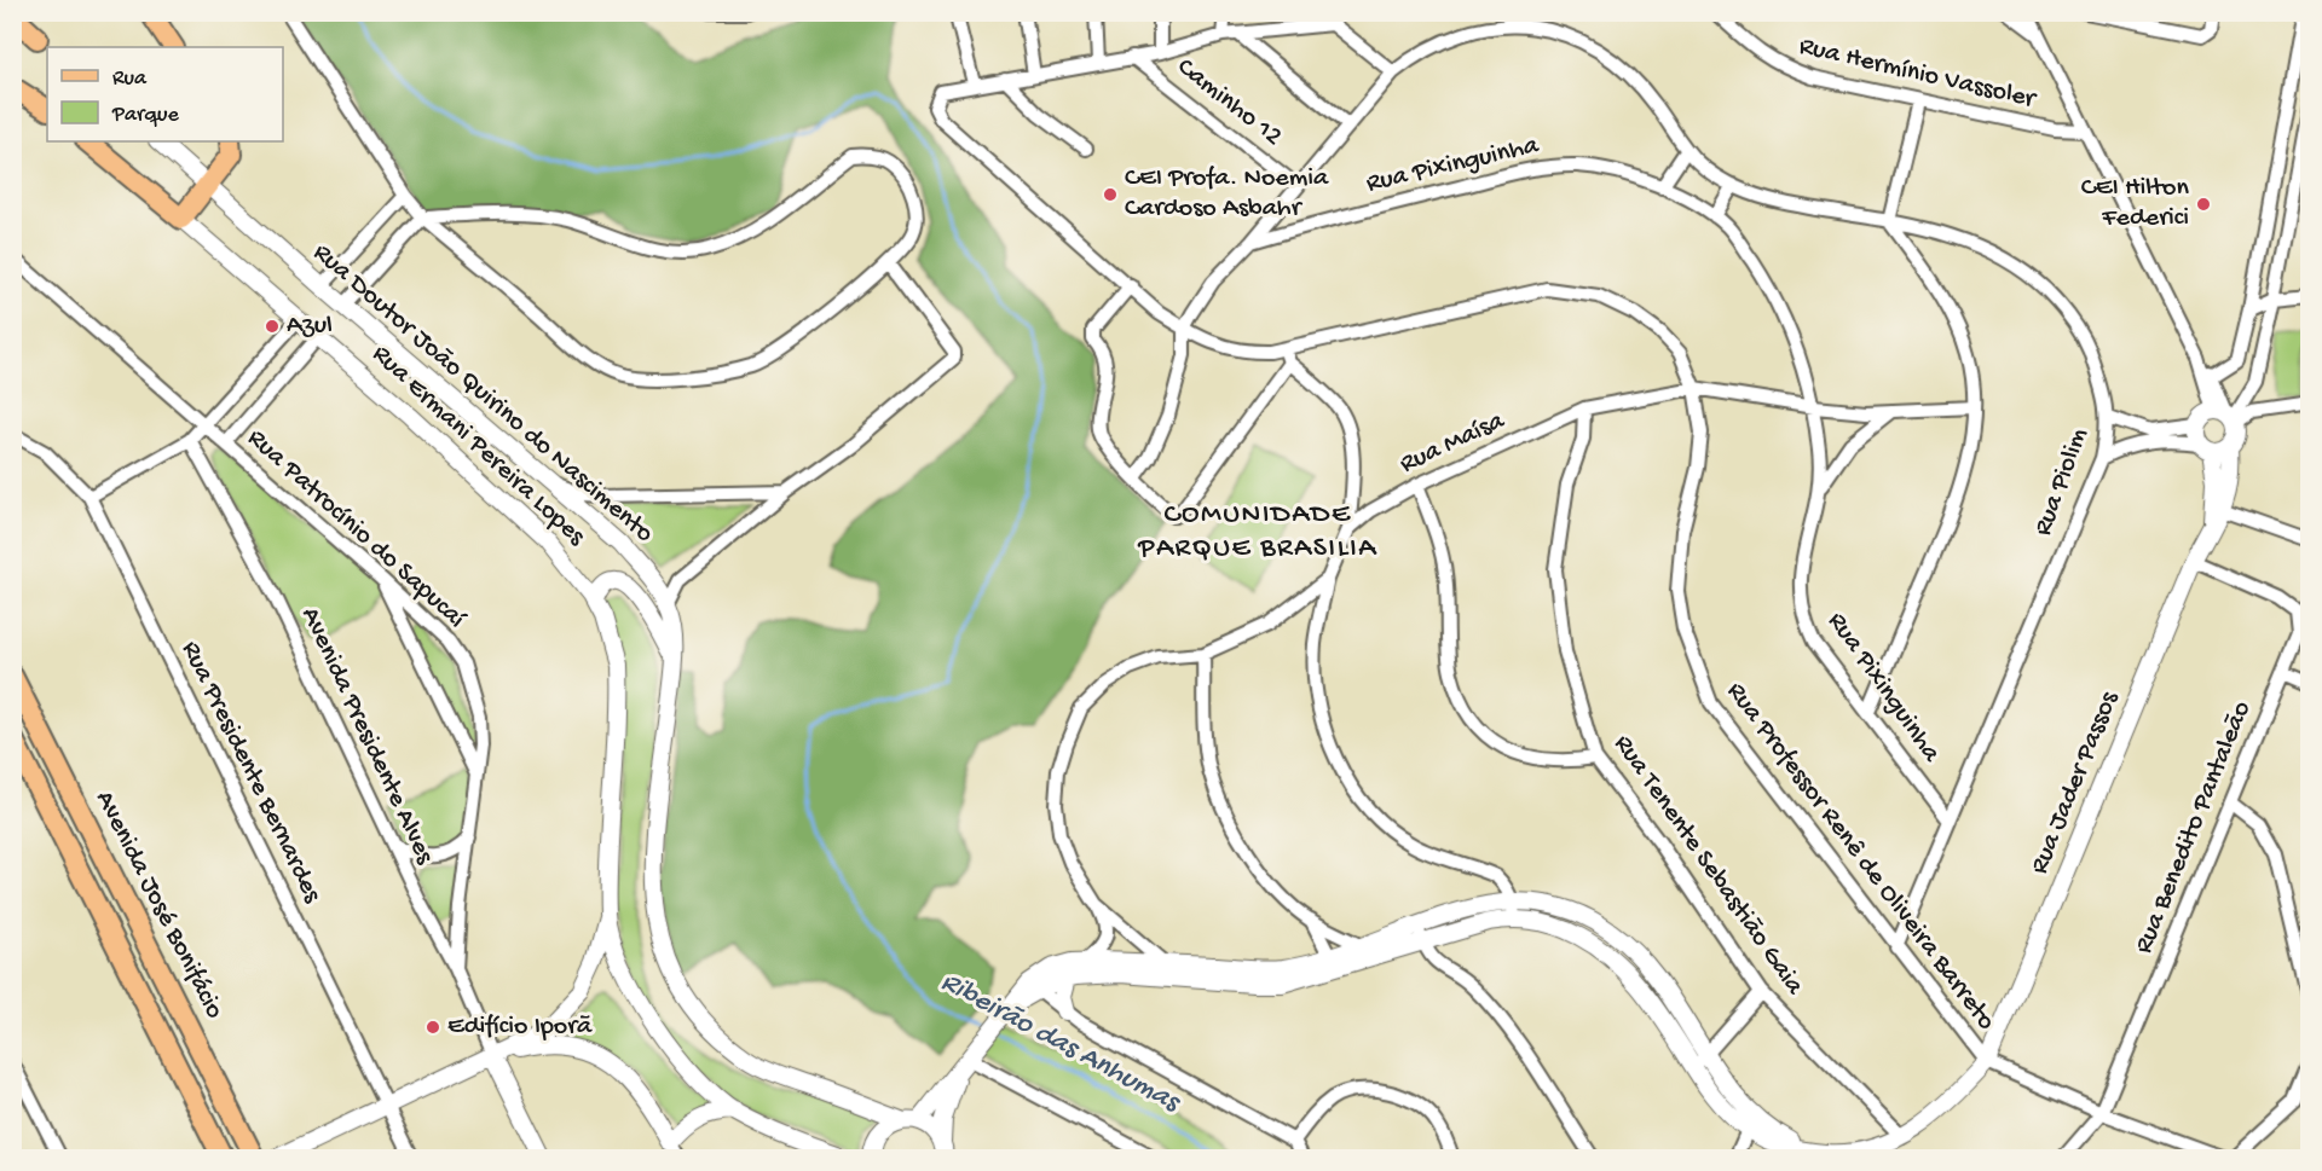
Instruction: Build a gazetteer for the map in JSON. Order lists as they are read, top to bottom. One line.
{"streets":{"main road":["Rua Ermani Pereira Lopes","Avenida José Bonifácio"],"street":["Rua Hermínio Vassoler","Caminho 12","Rua Pixinguinha","Rua Doutor João Quirino do Nascimento","Rua Maísa","Rua Piolim","Rua Patrocínio do Sapucaí","Avenida Presidente Alves","Rua Presidente Bernardes","Rua Jader Passos","Rua Benedito Pantaleão","Rua Professor Renê de Oliveira Barreto","Rua Tenente Sebastião Gaia"]},"crossings":[["Rua Pixinguinha","Rua Maísa"],["Rua Pixinguinha","Rua Piolim"],["Rua Maísa","Rua Professor Renê de Oliveira Barreto"],["Rua Maísa","Rua Tenente Sebastião Gaia"],["Rua Piolim","Rua Professor Renê de Oliveira Barreto"],["Rua Patrocínio do Sapucaí","Avenida Presidente Alves"],["Rua Jader Passos","Rua Benedito Pantaleão"],["Rua Jader Passos","Rua Professor Renê de Oliveira Barreto"],["Rua Benedito Pantaleão","Rua Professor Renê de Oliveira Barreto"]],"districts":["COMUNIDADE PARQUE BRASILIA"],"water":["Ribeirão das Anhumas"],"places":["CEI Profa. Noemia Cardoso Asbahr","CEI Hilton Federici","Azul","Edifício Iporã"],"legend":["Rua","Parque"]}
